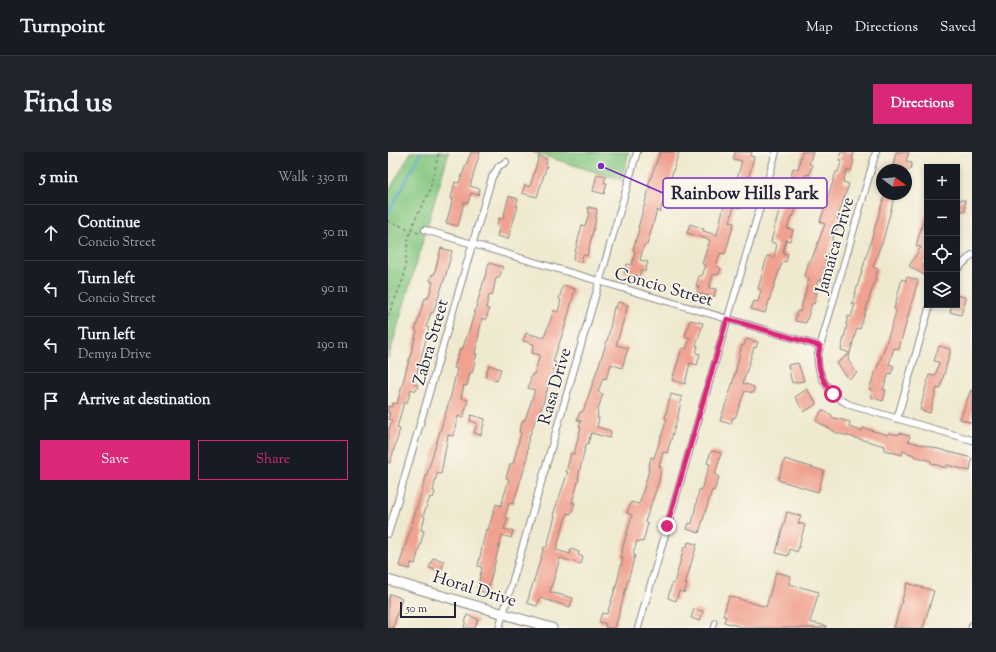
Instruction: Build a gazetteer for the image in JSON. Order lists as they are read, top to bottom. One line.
{"streets":{"street":["Jamaica Drive","Concio Street","Zabra Street","Rasa Drive","Horal Drive"]},"crossings":[["Jamaica Drive","Concio Street"],["Concio Street","Zabra Street"],["Concio Street","Rasa Drive"],["Rasa Drive","Horal Drive"]],"places":["Rainbow Hills Park"],"scale_bar":"50 m","north":"right","page":{"header":"Turnpoint","nav":["Map","Directions","Saved"],"title":"Find us","buttons":["Directions",["Save","Share"]],"heading":["5 min","Walk · 330 m"],"map_buttons":["+","−"],"list":[["Continue","Concio Street","50 m"],["Turn left","Concio Street","90 m"],["Turn left","Demya Drive","190 m"],"Arrive at destination"],"scale":"50 m"}}
